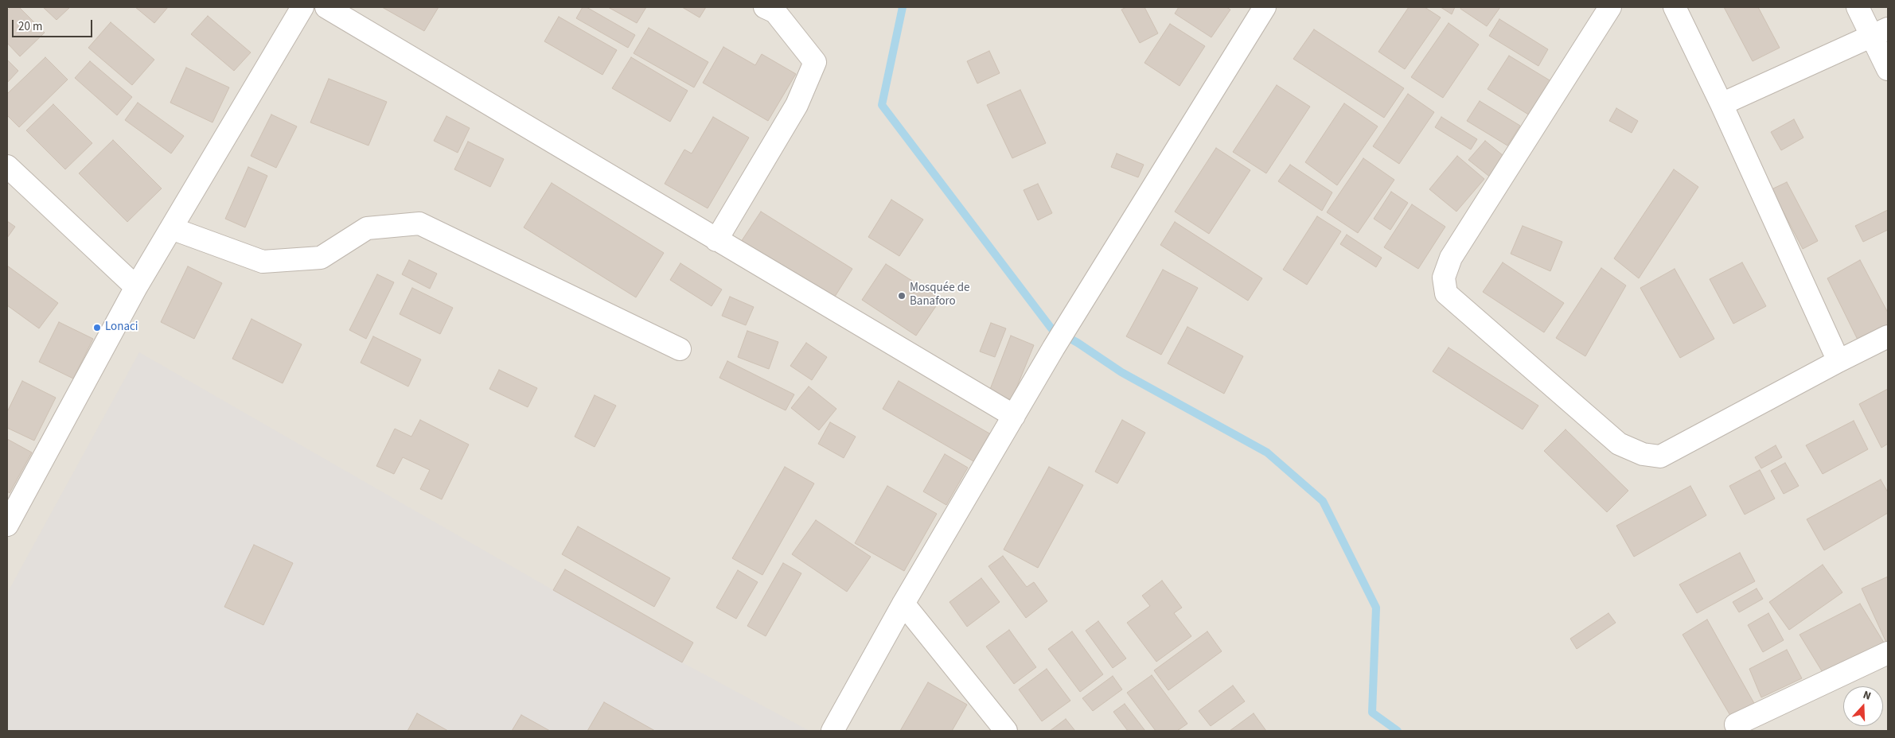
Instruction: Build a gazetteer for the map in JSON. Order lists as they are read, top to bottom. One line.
{"places":["Mosquée de Banaforo","Lonaci"],"scale_bar":"20 m","north":"top"}
